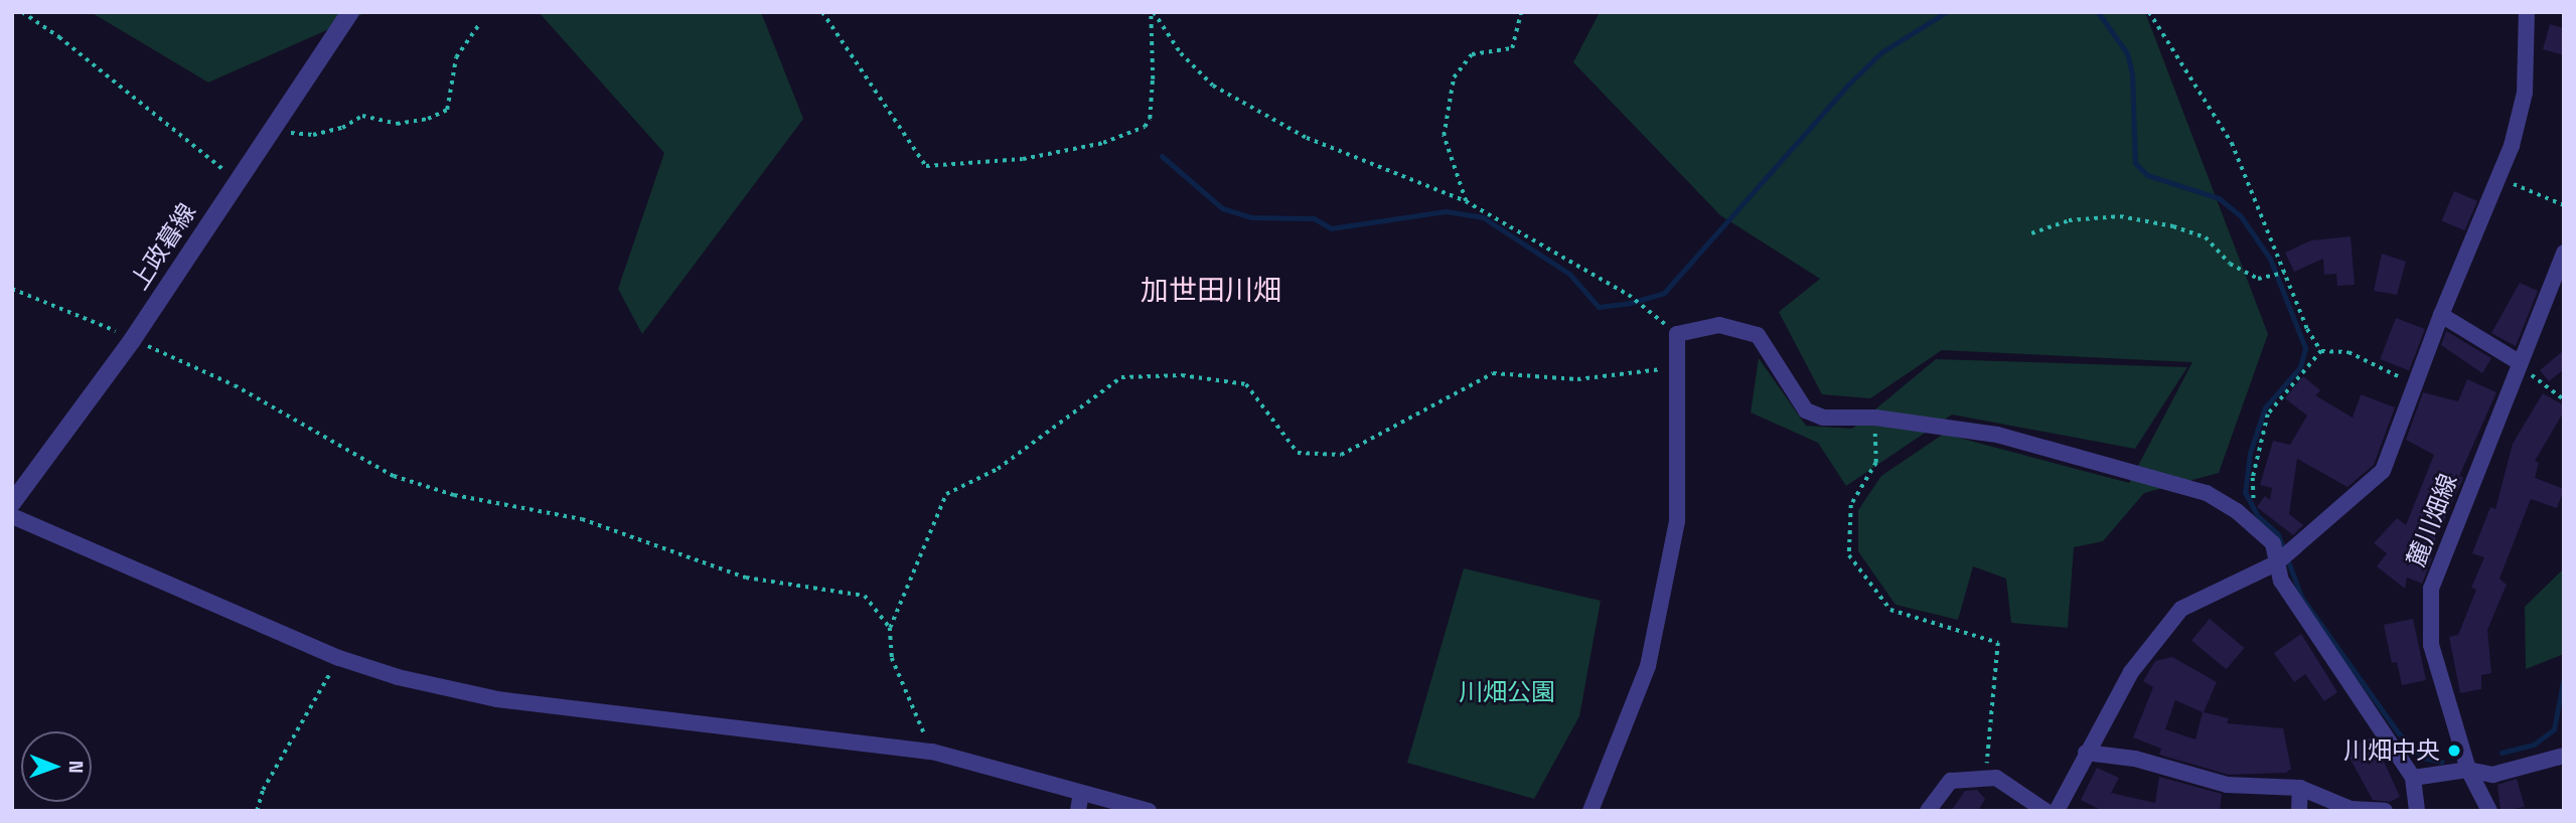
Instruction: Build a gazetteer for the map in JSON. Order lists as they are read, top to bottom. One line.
{"streets":{"street":["上政暮線","麓川畑線"]},"districts":["加世田川畑"],"parks":["川畑公園"],"places":["川畑中央"],"north":"right"}
